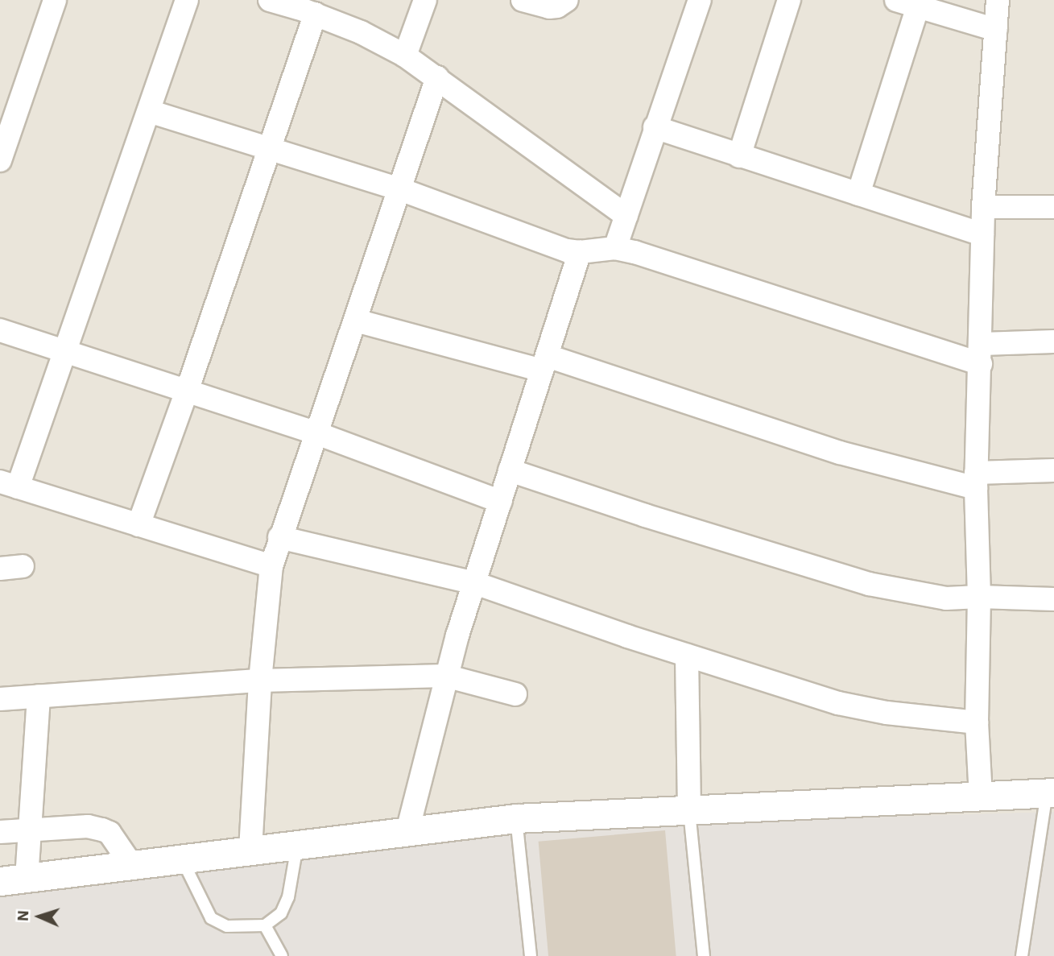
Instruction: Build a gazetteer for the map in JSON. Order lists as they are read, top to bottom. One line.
{"north":"left"}
